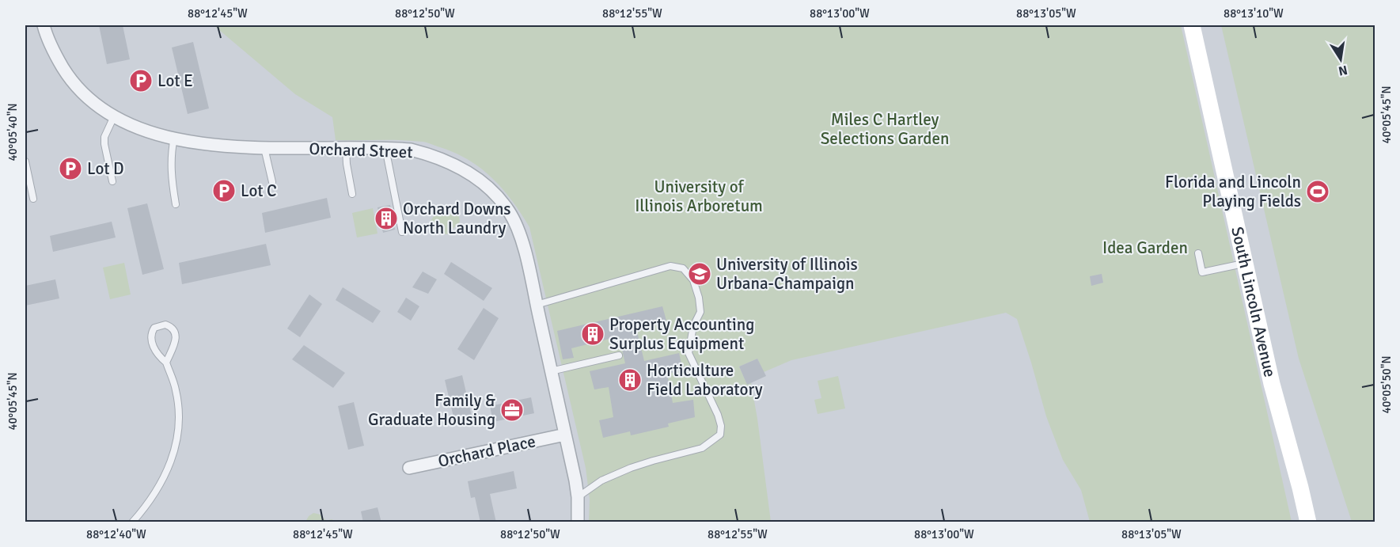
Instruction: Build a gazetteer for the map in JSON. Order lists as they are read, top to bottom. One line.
{"streets":{"main road":["South Lincoln Avenue"],"street":["Orchard Street","Orchard Place"]},"crossings":[["Orchard Street","Orchard Place"]],"parks":["Miles C Hartley Selections Garden","University of Illinois Arboretum","Idea Garden"],"places":{"parking":["Lot E","Lot D","Lot C"],"sports":["Florida and Lincoln Playing Fields"],"building":["Orchard Downs North Laundry","Property Accounting Surplus Equipment","Horticulture Field Laboratory"],"school or university":["University of Illinois Urbana-Champaign"],"office":["Family & Graduate Housing"]},"north":"bottom","coordinates":["88°12'45\"W","88°12'50\"W","88°12'55\"W","88°13'00\"W","88°13'05\"W","88°13'10\"W","40°05'45\"N","40°05'40\"N","40°05'50\"N","88°12'40\"W"]}
